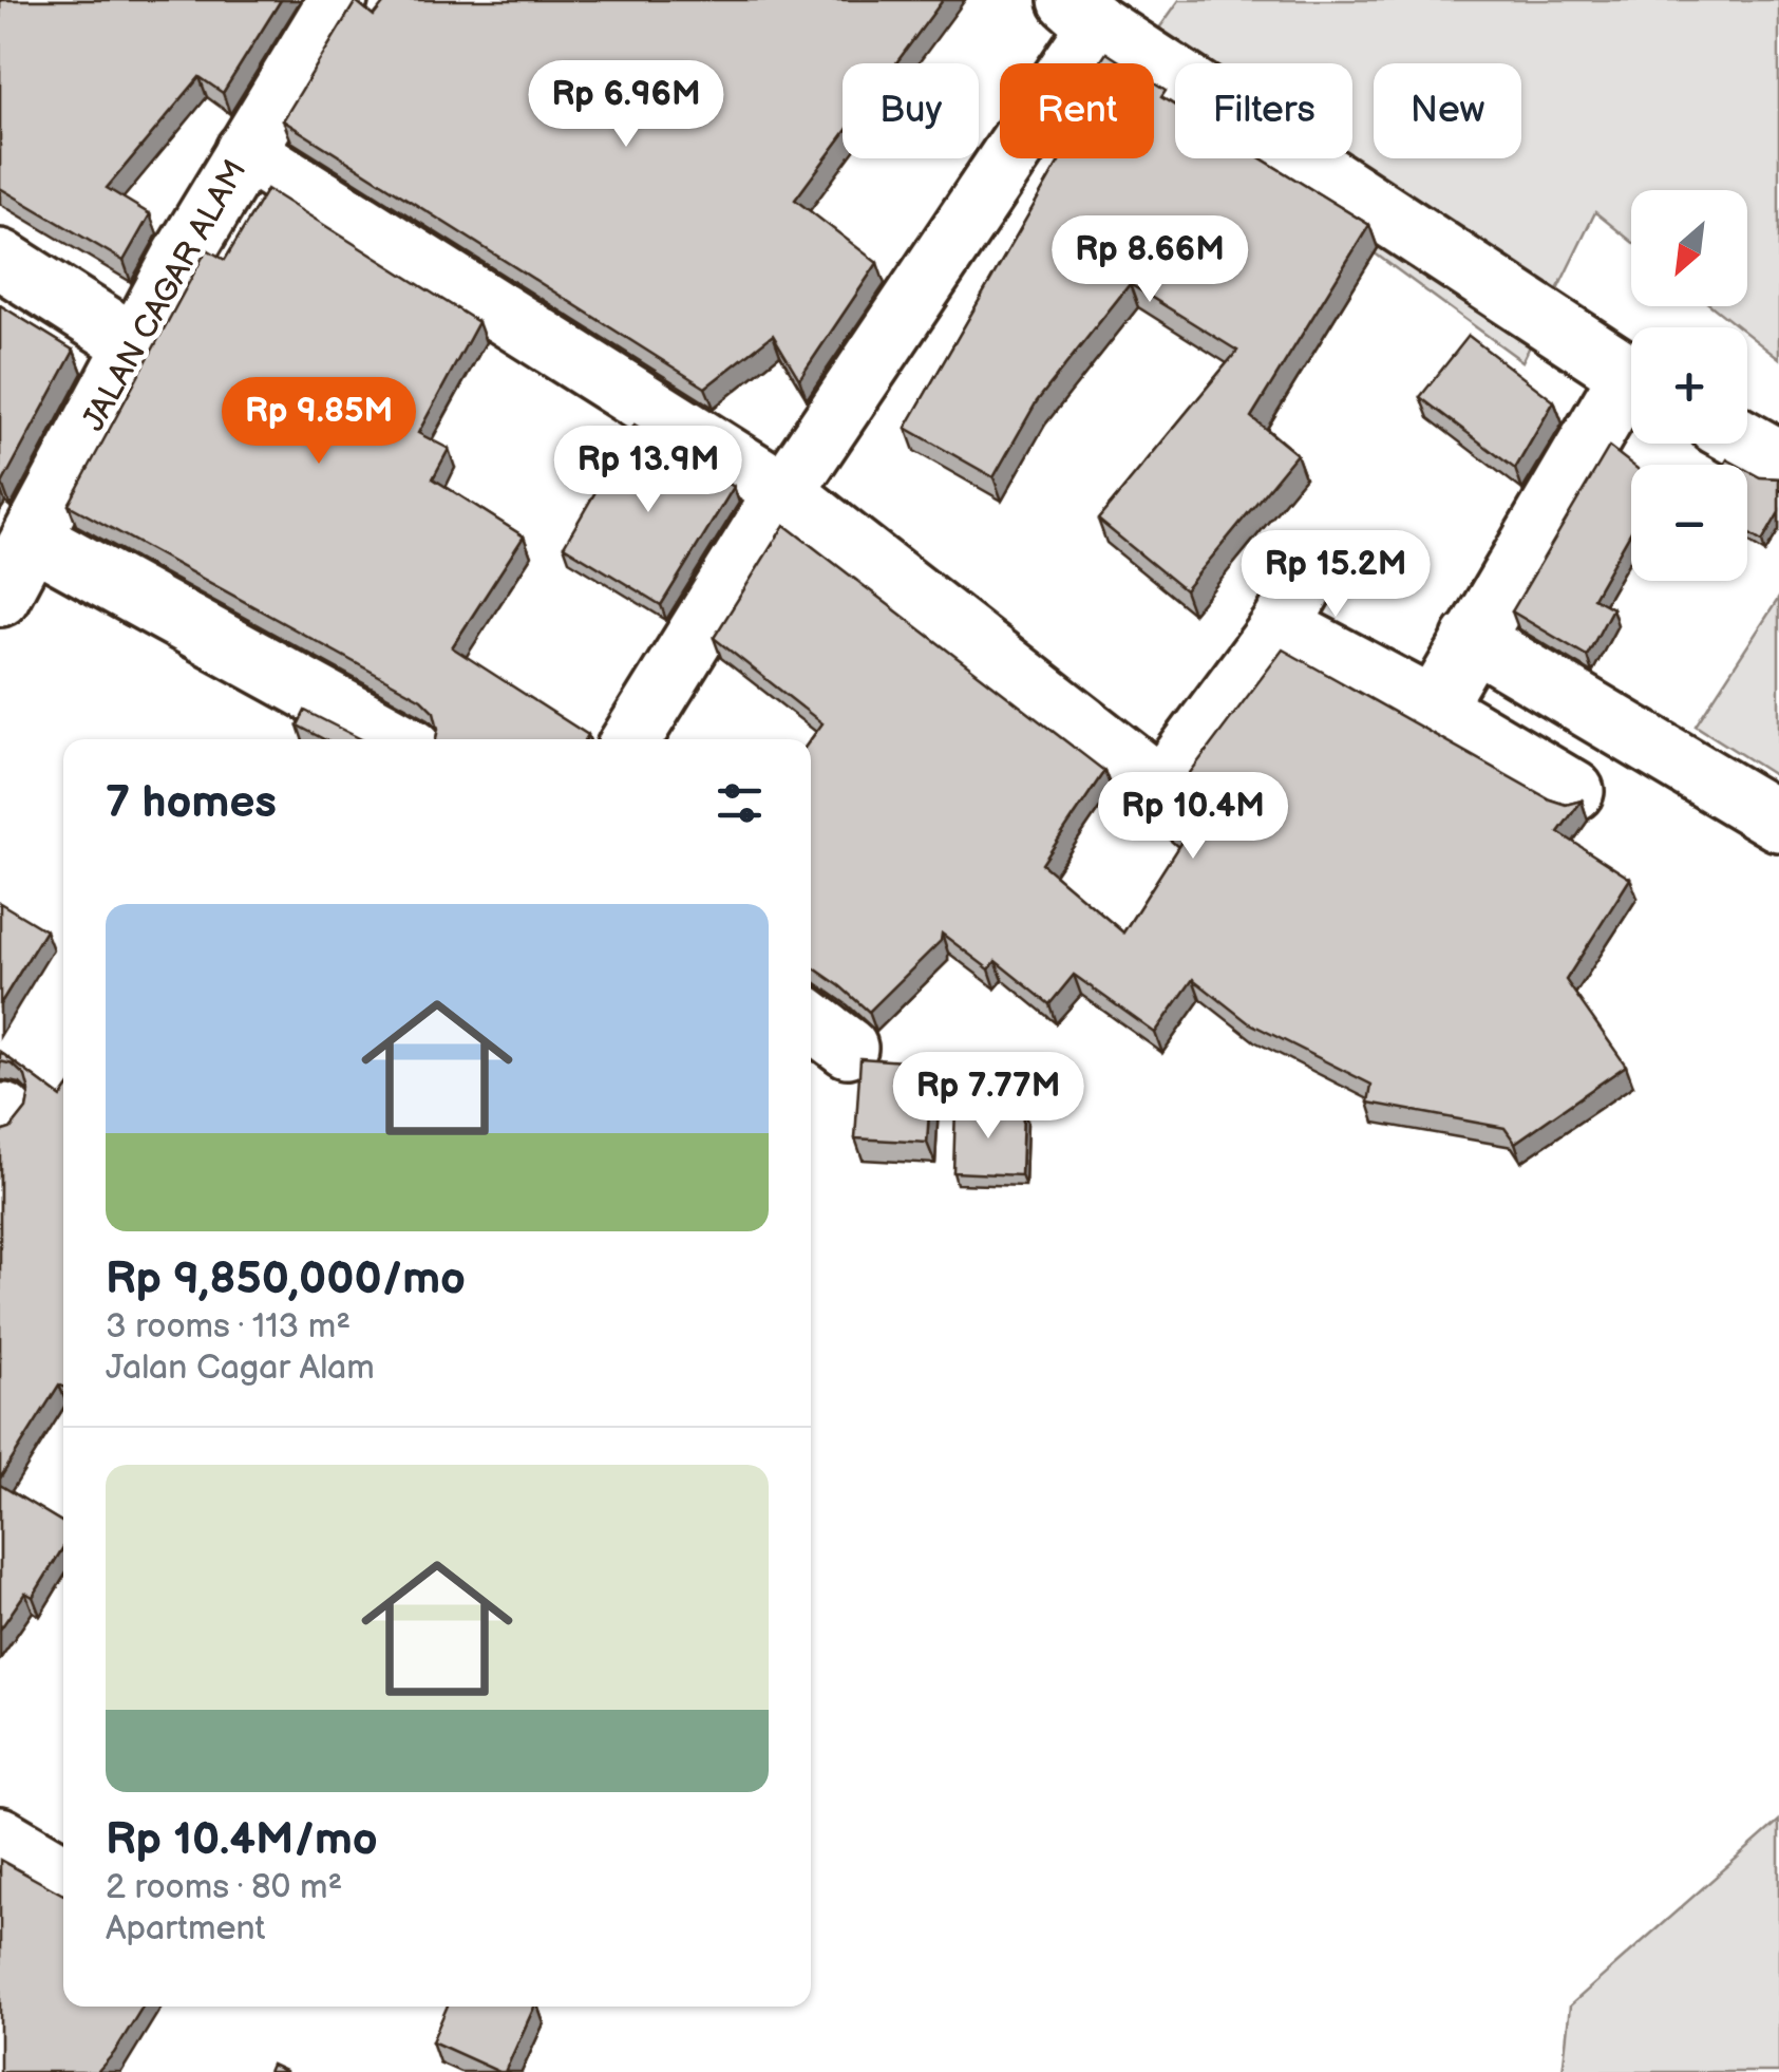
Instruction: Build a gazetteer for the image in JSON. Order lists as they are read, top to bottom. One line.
{"streets":{"street":["JALAN CAGAR ALAM"]},"north":"bottom left","page":{"price":["Rp 6.96M","Rp 8.66M","Rp 9.85M","Rp 13.9M","Rp 15.2M","Rp 10.4M","Rp 7.77M"],"chip":["Buy","Rent","Filters","New"],"map_buttons":["+","−"],"heading":"7 homes","list":[{"name":"Rp 9,850,000/mo","note":"3 rooms · 113 m² · Jalan Cagar Alam"},{"name":"Rp 10.4M/mo","note":"2 rooms · 80 m² · Apartment"}]}}
